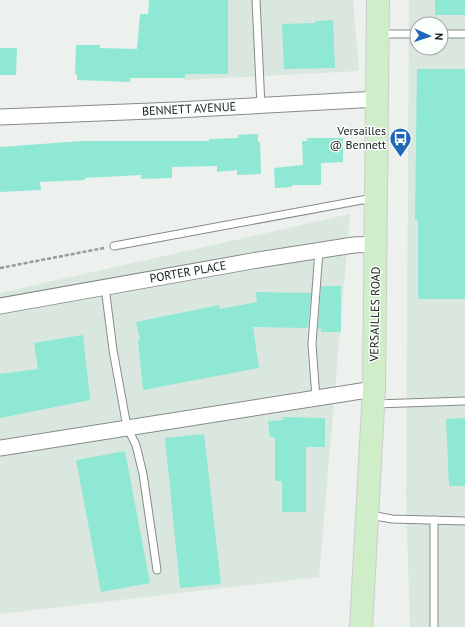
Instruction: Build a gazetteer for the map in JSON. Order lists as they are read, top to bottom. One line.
{"streets":{"main road":["VERSAILLES ROAD"],"street":["BENNETT AVENUE","PORTER PLACE"]},"crossings":[["BENNETT AVENUE","VERSAILLES ROAD"],["PORTER PLACE","VERSAILLES ROAD"]],"places":{"bus stop":["Versailles @ Bennett"]},"north":"right"}
